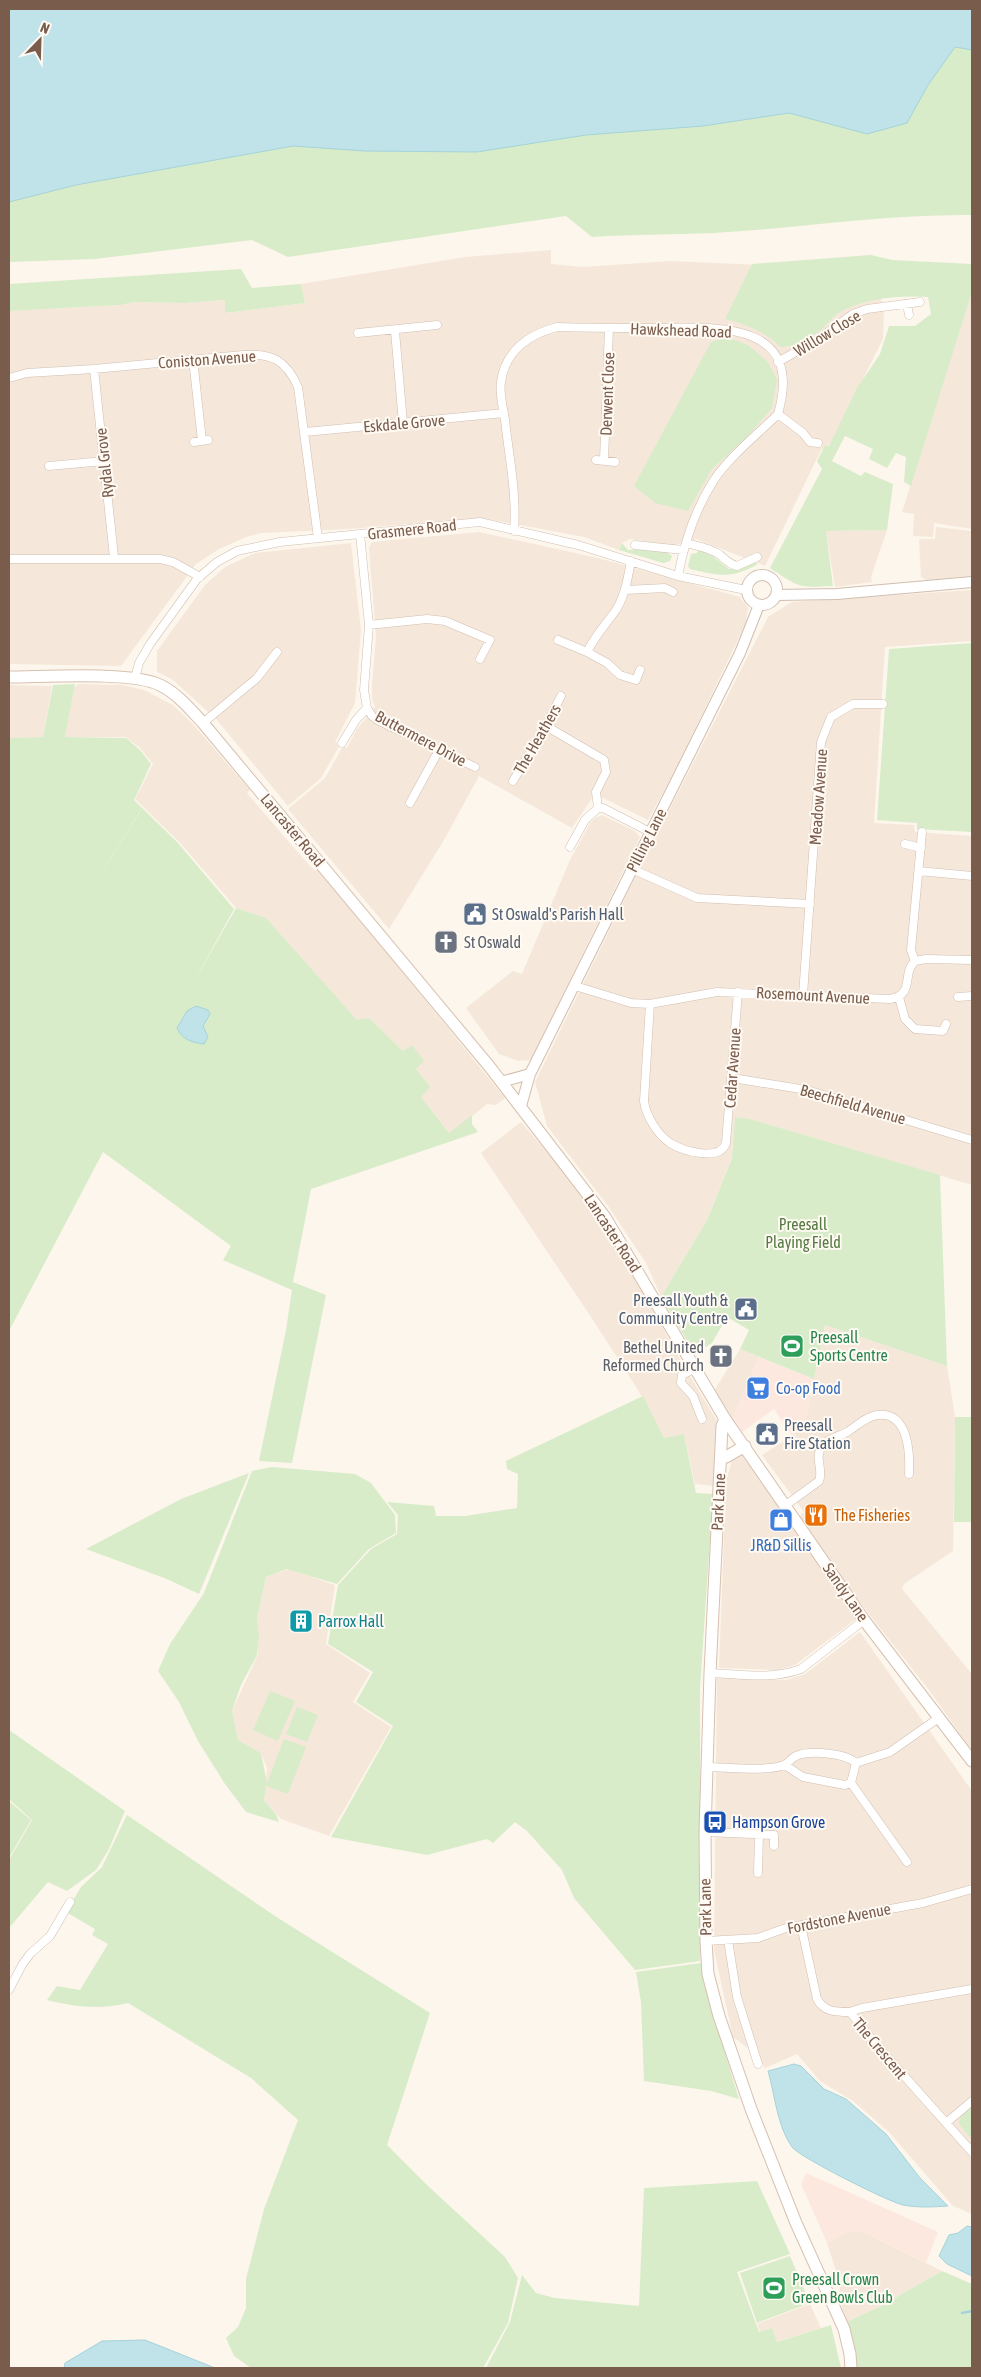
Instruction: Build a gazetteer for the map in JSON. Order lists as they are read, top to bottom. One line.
{"streets":{"main road":["Lancaster Road","Park Lane","Sandy Lane"],"street":["Hawkshead Road","Willow Close","Coniston Avenue","Derwent Close","Eskdale Grove","Rydal Grove","Grasmere Road","Buttermere Drive","The Heathers","Meadow Avenue","Pilling Lane","Rosemount Avenue","Cedar Avenue","Beechfield Avenue","Fordstone Avenue","The Crescent"]},"crossings":[["Hawkshead Road","Willow Close"],["Hawkshead Road","Derwent Close"],["Hawkshead Road","Eskdale Grove"],["Hawkshead Road","Grasmere Road"],["Coniston Avenue","Eskdale Grove"],["Coniston Avenue","Rydal Grove"],["Coniston Avenue","Grasmere Road"],["Grasmere Road","Lancaster Road"],["Grasmere Road","Pilling Lane"],["Meadow Avenue","Rosemount Avenue"],["Lancaster Road","Pilling Lane"],["Lancaster Road","Park Lane"],["Lancaster Road","Sandy Lane"],["Pilling Lane","Rosemount Avenue"],["Rosemount Avenue","Cedar Avenue"],["Cedar Avenue","Beechfield Avenue"],["Park Lane","Sandy Lane"],["Park Lane","Fordstone Avenue"],["Fordstone Avenue","The Crescent"]],"parks":["Preesall Playing Field"],"places":{"public building":["St Oswald's Parish Hall","Preesall Youth & Community Centre","Preesall Fire Station"],"church":["St Oswald","Bethel United Reformed Church"],"sports":["Preesall Sports Centre","Preesall Crown Green Bowls Club"],"supermarket":["Co-op Food"],"restaurant":["The Fisheries"],"shop":["JR&D Sillis"],"building":["Parrox Hall"],"bus stop":["Hampson Grove"]},"north":"top right"}
